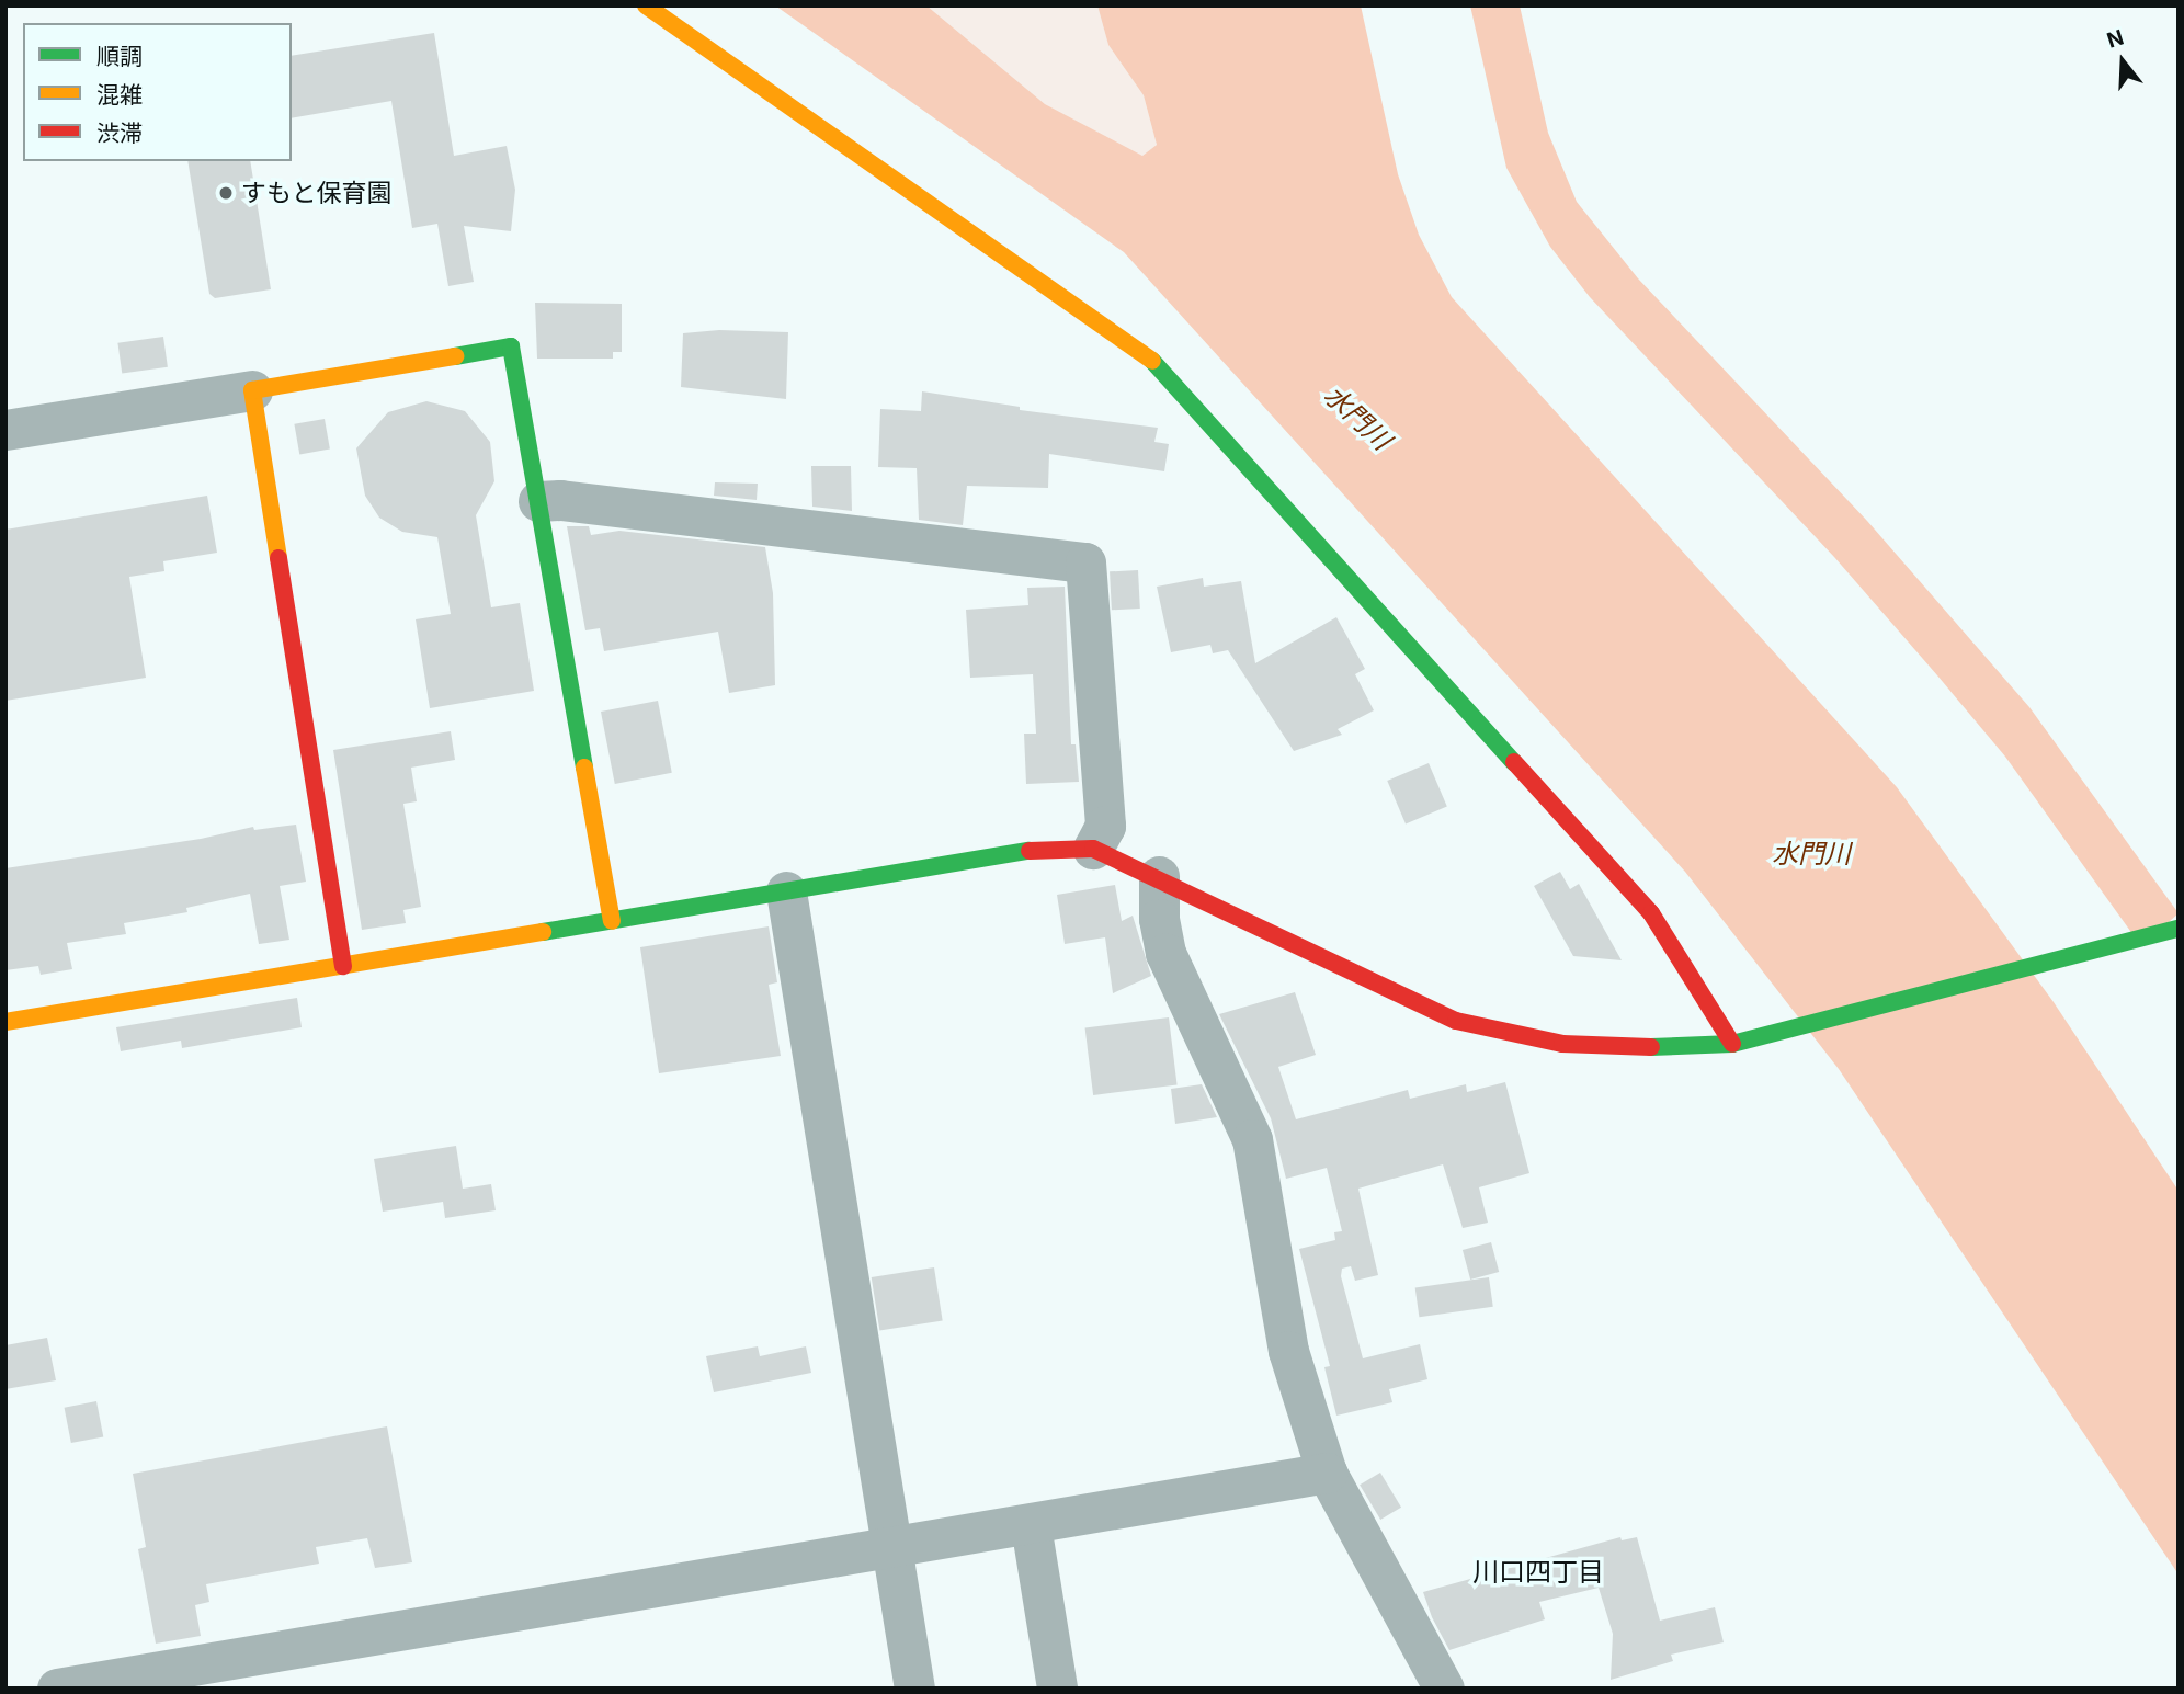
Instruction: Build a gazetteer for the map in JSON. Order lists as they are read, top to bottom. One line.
{"districts":["川口四丁目"],"water":["水門川"],"places":["すもと保育園"],"legend":["順調","混雑","渋滞"],"north":"top"}
